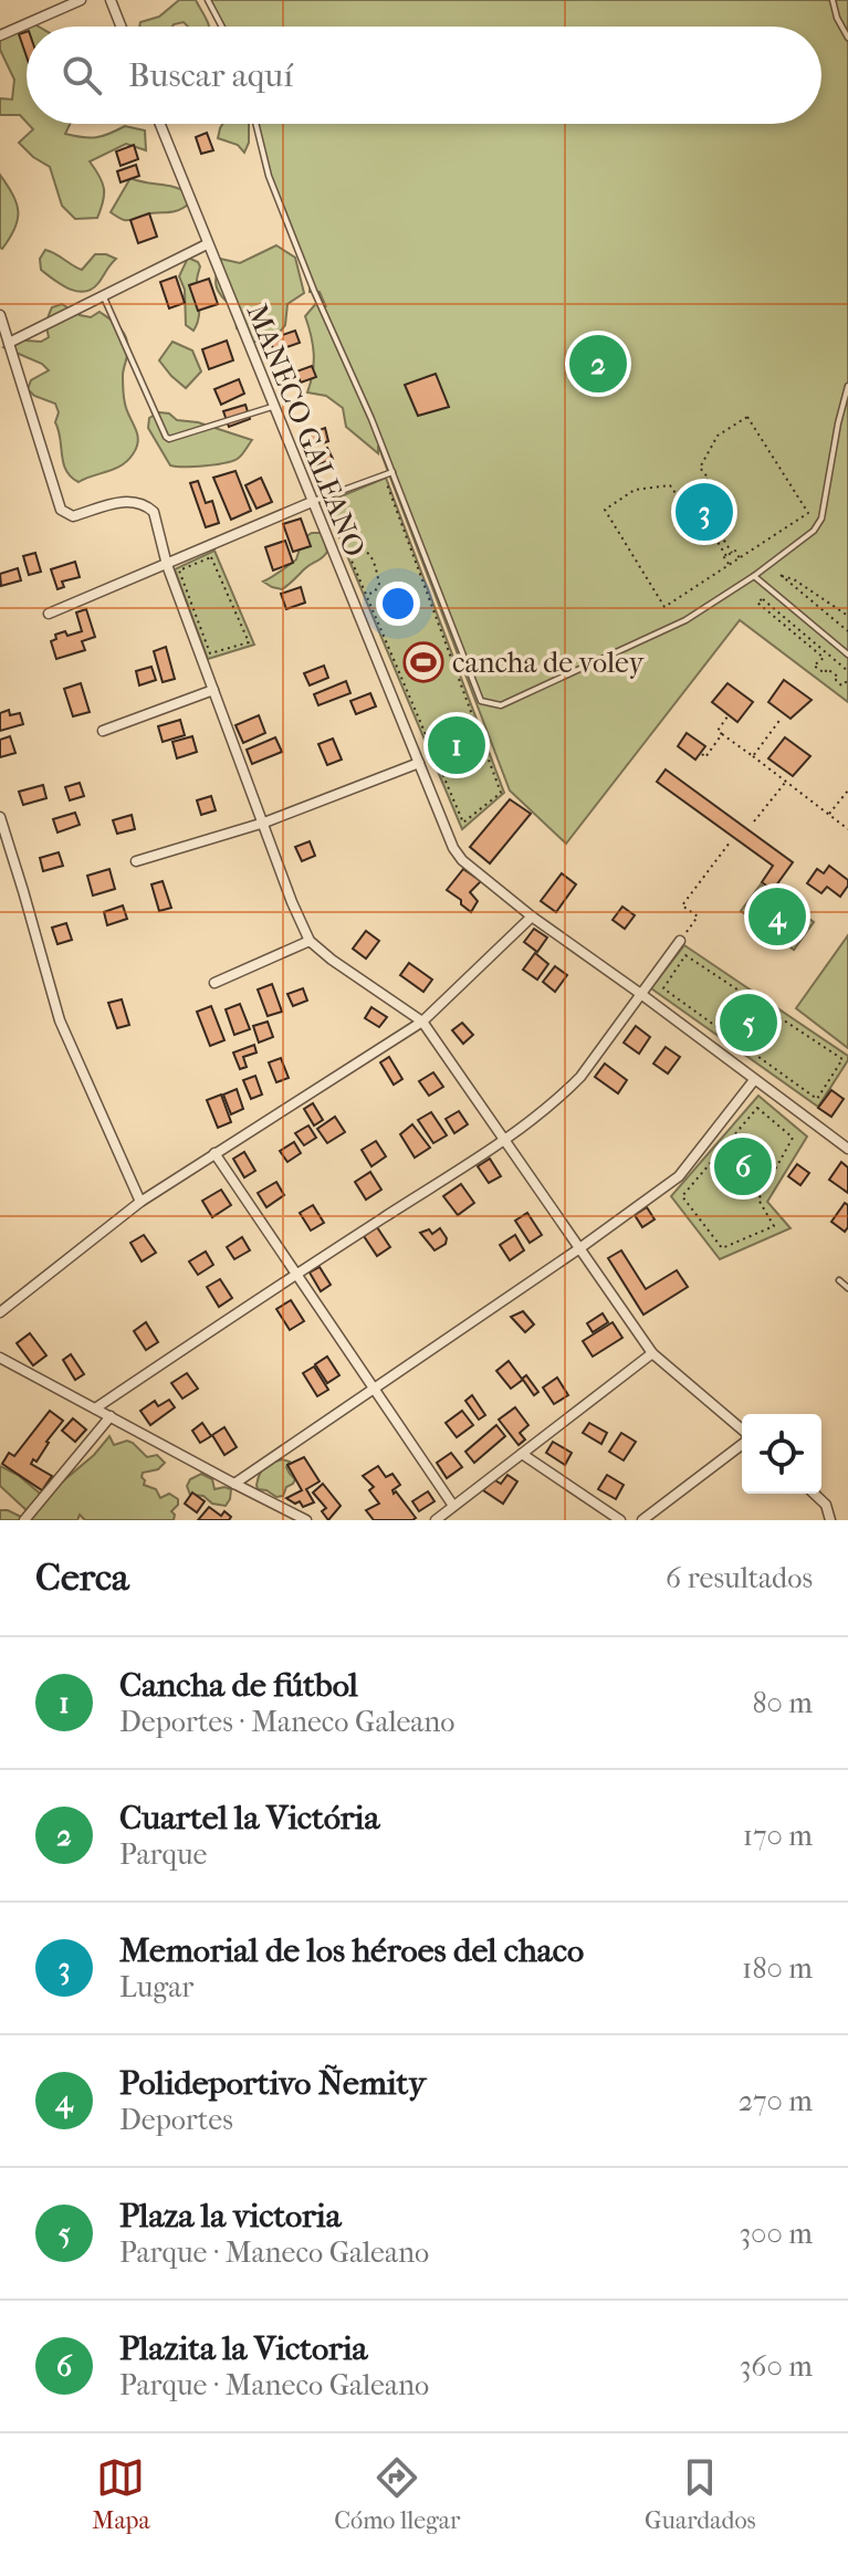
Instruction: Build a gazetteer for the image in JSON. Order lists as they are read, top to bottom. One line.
{"streets":{"street":["MANECO GALEANO"]},"places":{"sports":["cancha de voley"]},"page":{"search":"Buscar aquí","pins":["2","3","1","4","5","6"],"heading":["Cerca","6 resultados"],"list":[{"mark":"1","name":"Cancha de fútbol","note":"Deportes · Maneco Galeano","value":"80 m"},{"mark":"2","name":"Cuartel la Victória","note":"Parque","value":"170 m"},{"mark":"3","name":"Memorial de los héroes del chaco","note":"Lugar","value":"180 m"},{"mark":"4","name":"Polideportivo Ñemity","note":"Deportes","value":"270 m"},{"mark":"5","name":"Plaza la victoria","note":"Parque · Maneco Galeano","value":"300 m"},{"mark":"6","name":"Plazita la Victoria","note":"Parque · Maneco Galeano","value":"360 m"}],"nav":["Mapa","Cómo llegar","Guardados"]}}
